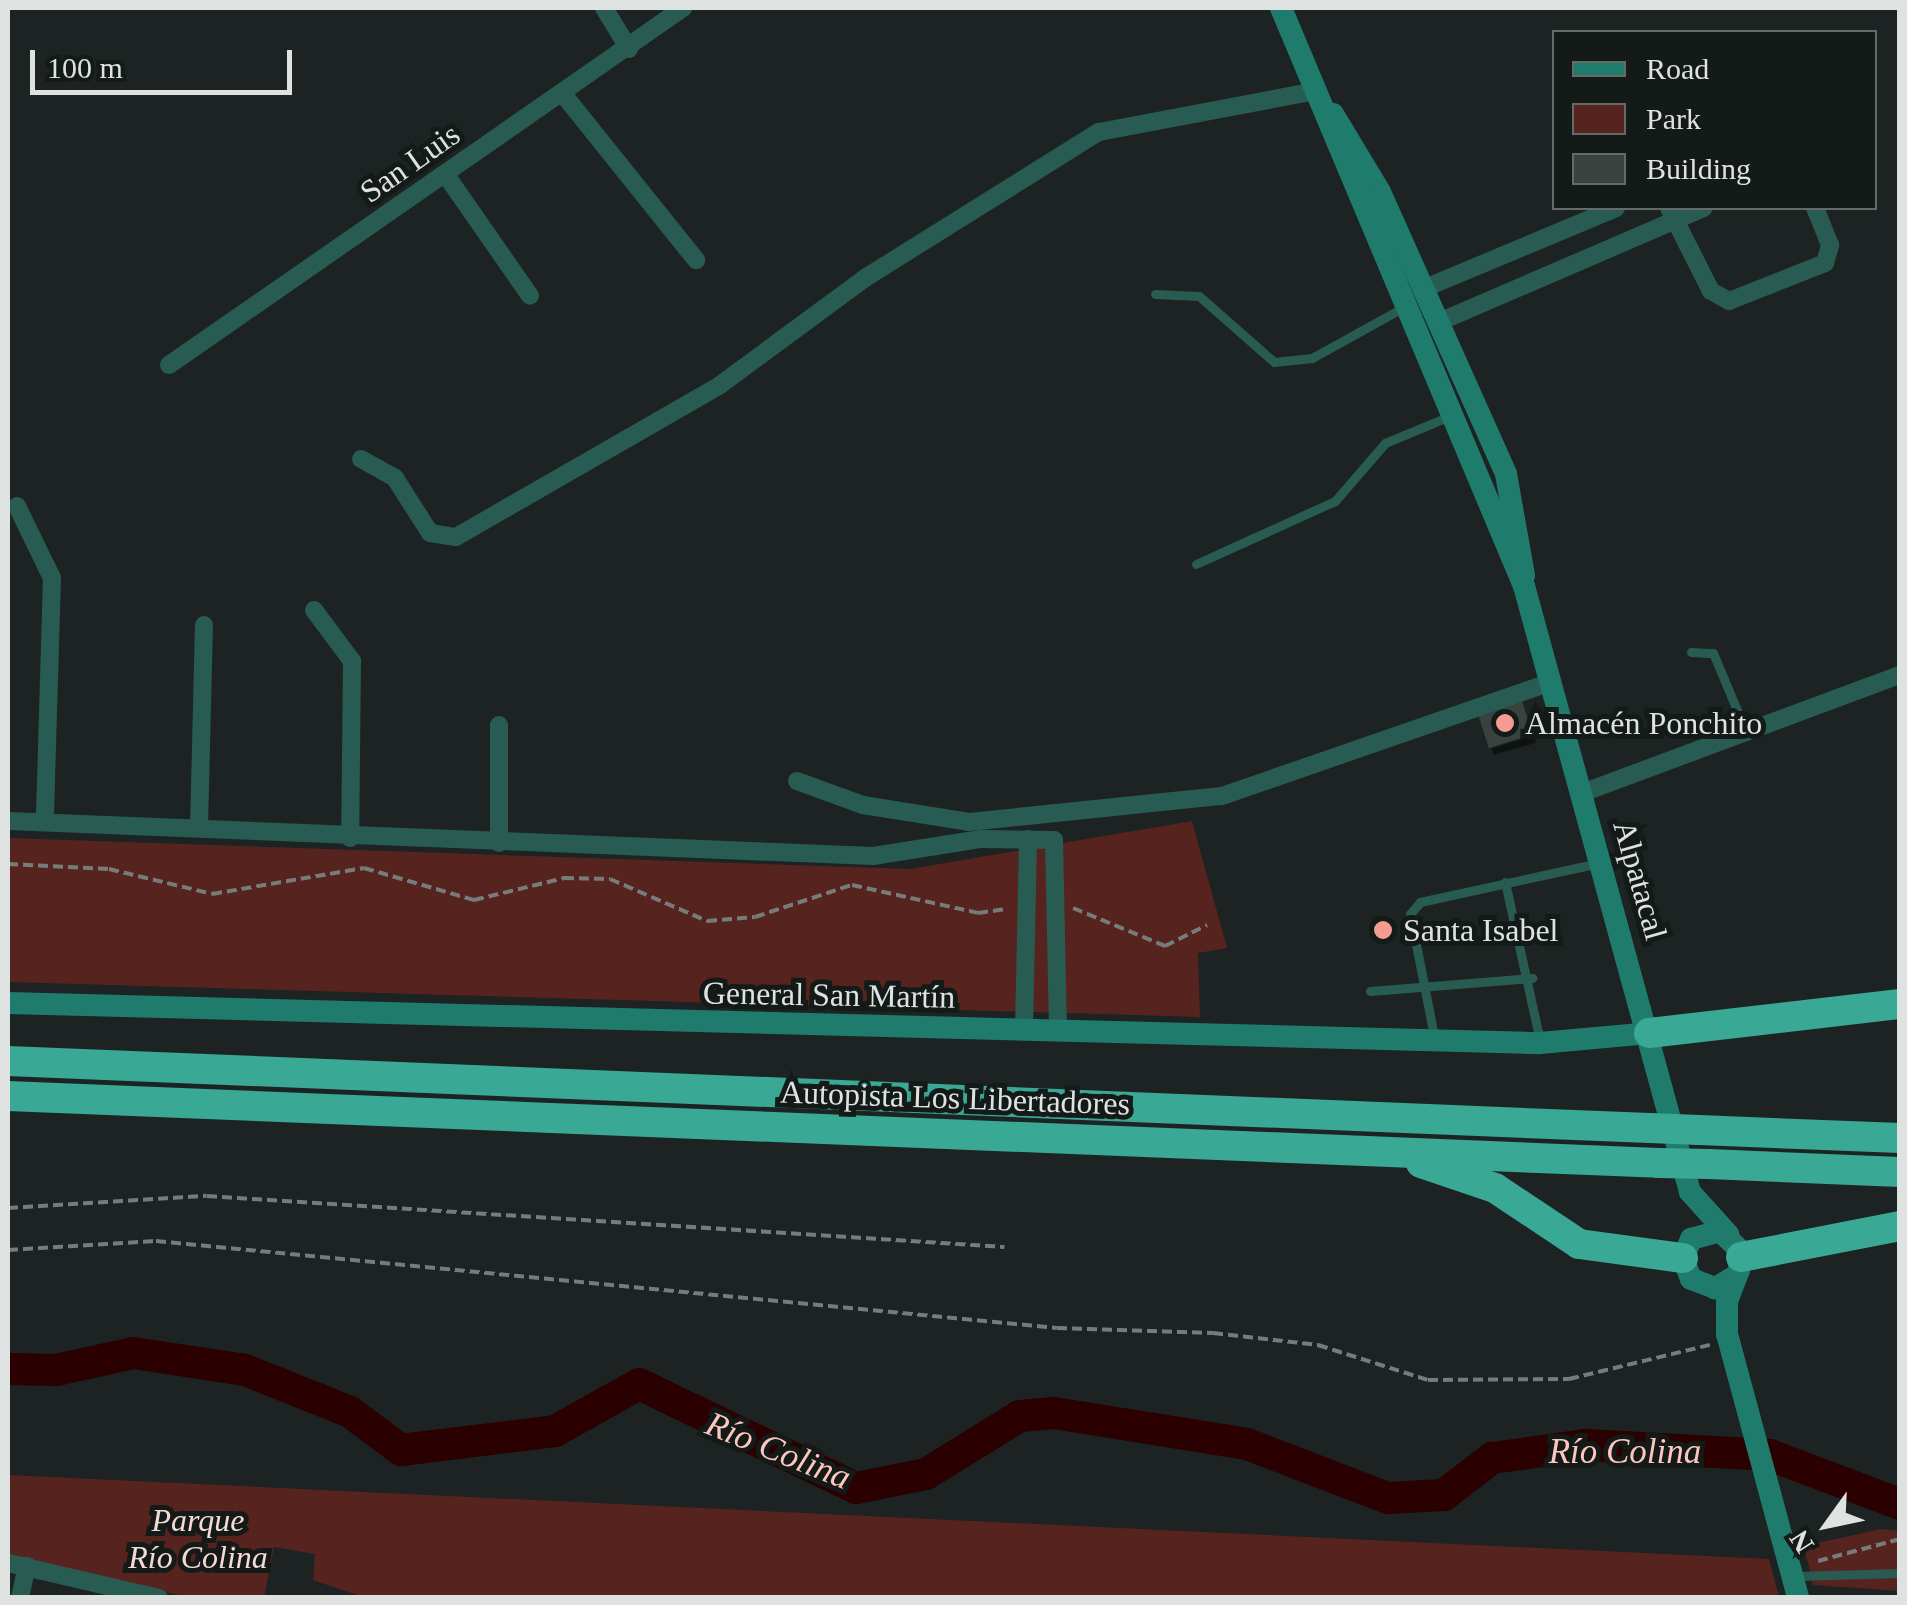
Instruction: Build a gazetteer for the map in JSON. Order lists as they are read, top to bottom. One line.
{"streets":{"highway":["Autopista Los Libertadores"],"street":["San Luis","Alpatacal","General San Martín"]},"crossings":[["Alpatacal","General San Martín"]],"water":["Río Colina"],"parks":["Parque Río Colina"],"places":["Almacén Ponchito","Santa Isabel"],"legend":["Road","Park","Building"],"scale_bar":"100 m","north":"bottom left"}
